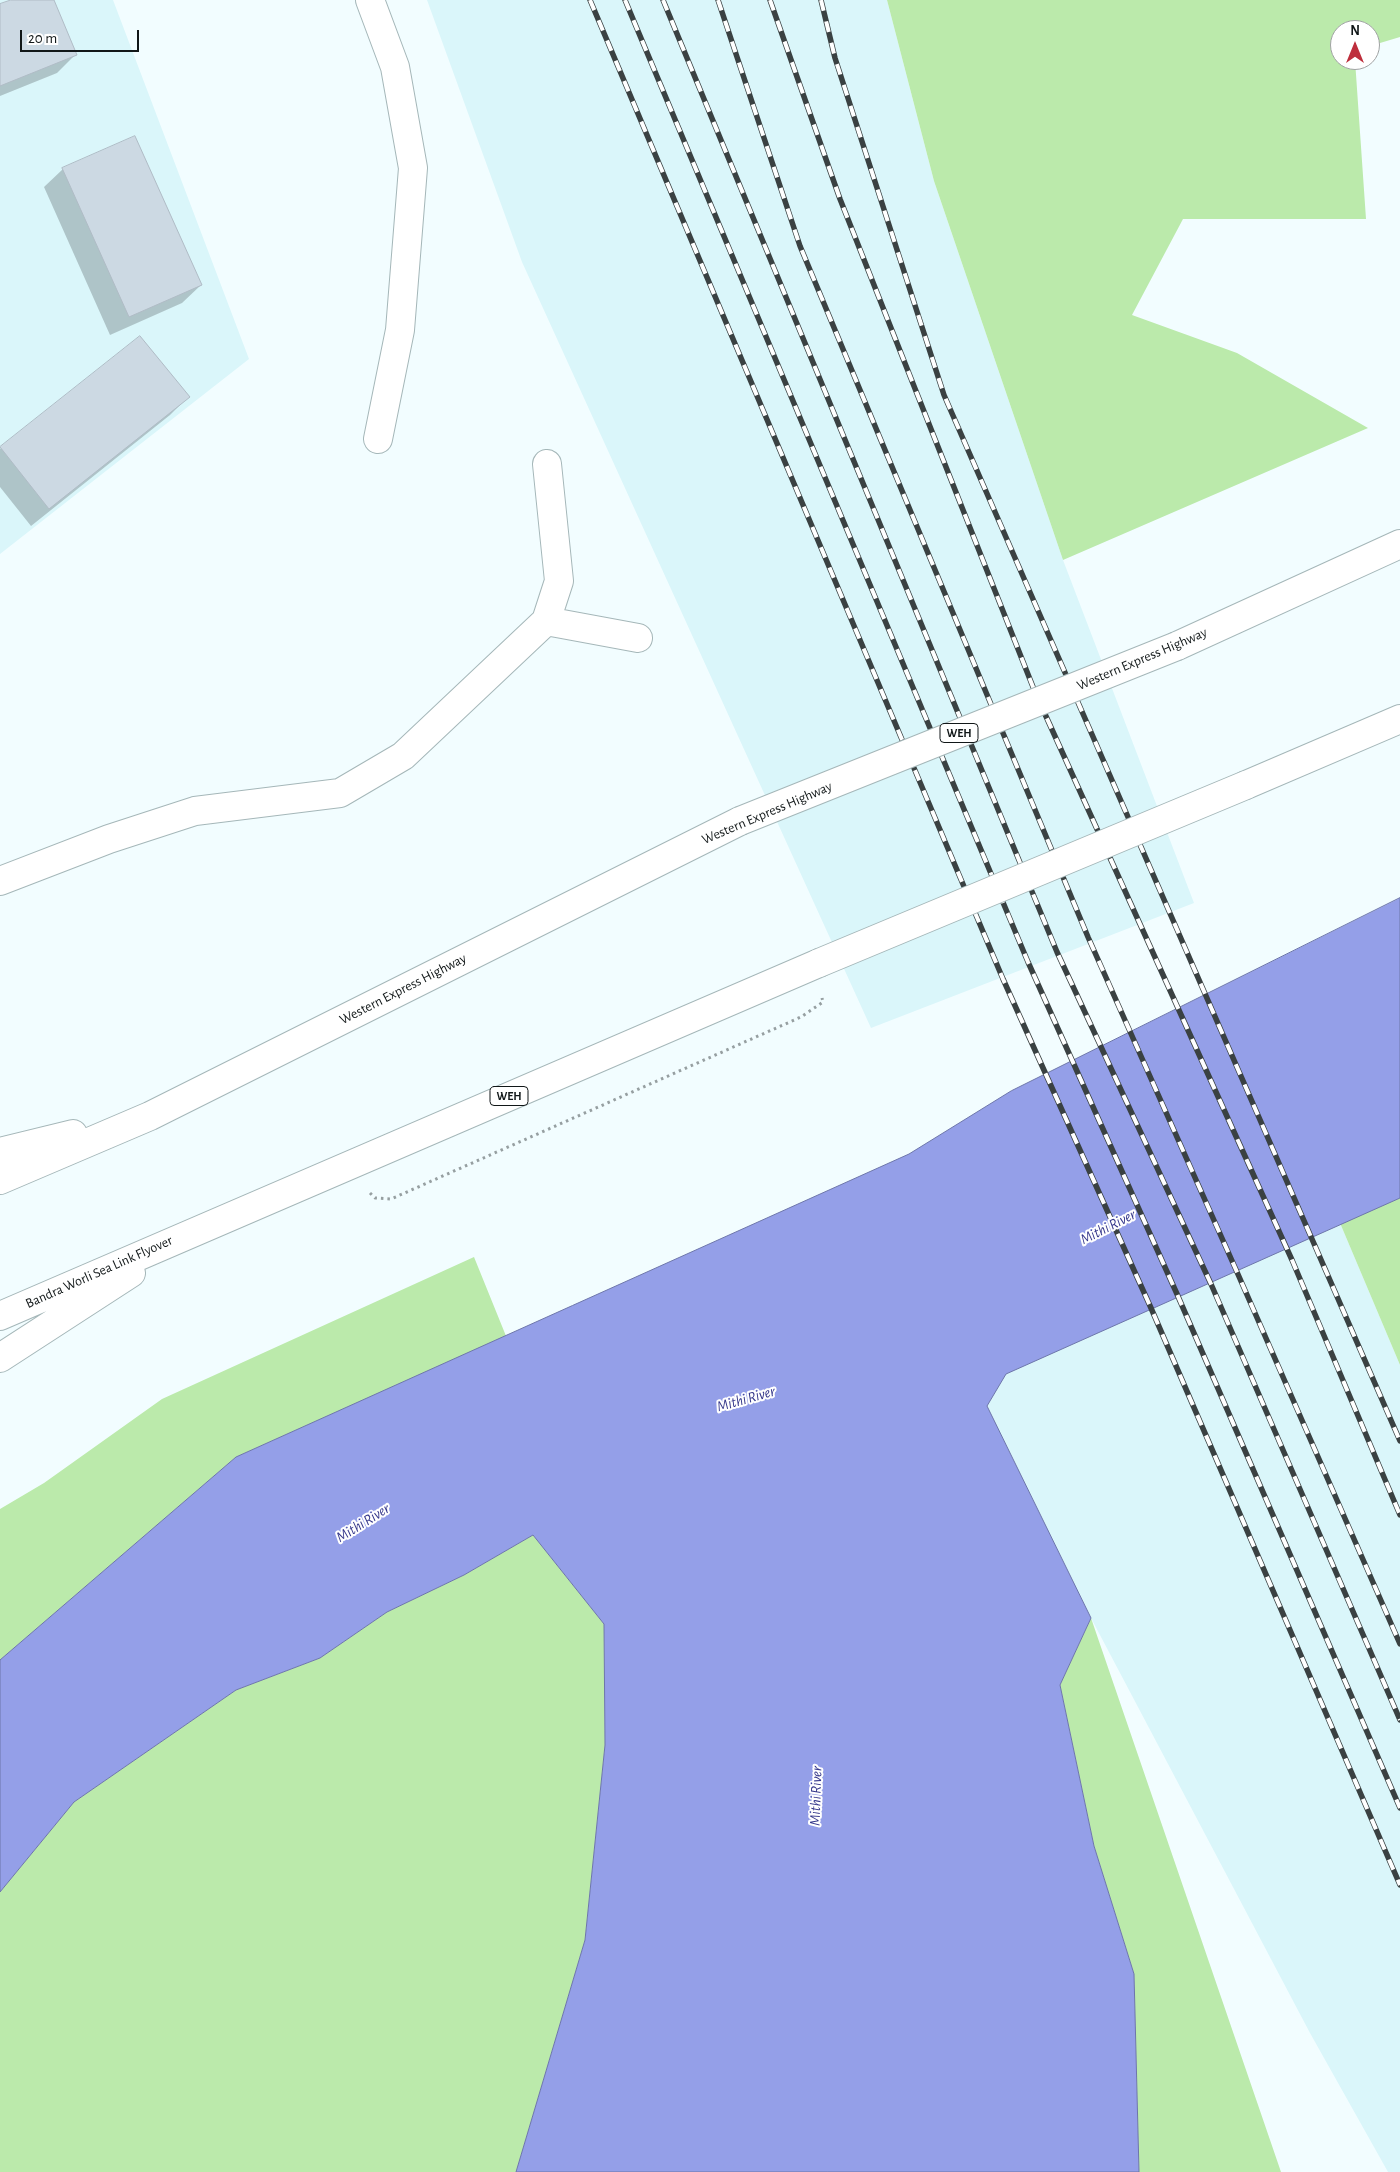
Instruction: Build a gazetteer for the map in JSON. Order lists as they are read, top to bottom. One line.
{"streets":{"main road":["Western Express Highway","WEH","Bandra Worli Sea Link Flyover"]},"crossings":[["WEH","Bandra Worli Sea Link Flyover"]],"water":["Mithi River"],"scale_bar":"20 m","north":"top"}
